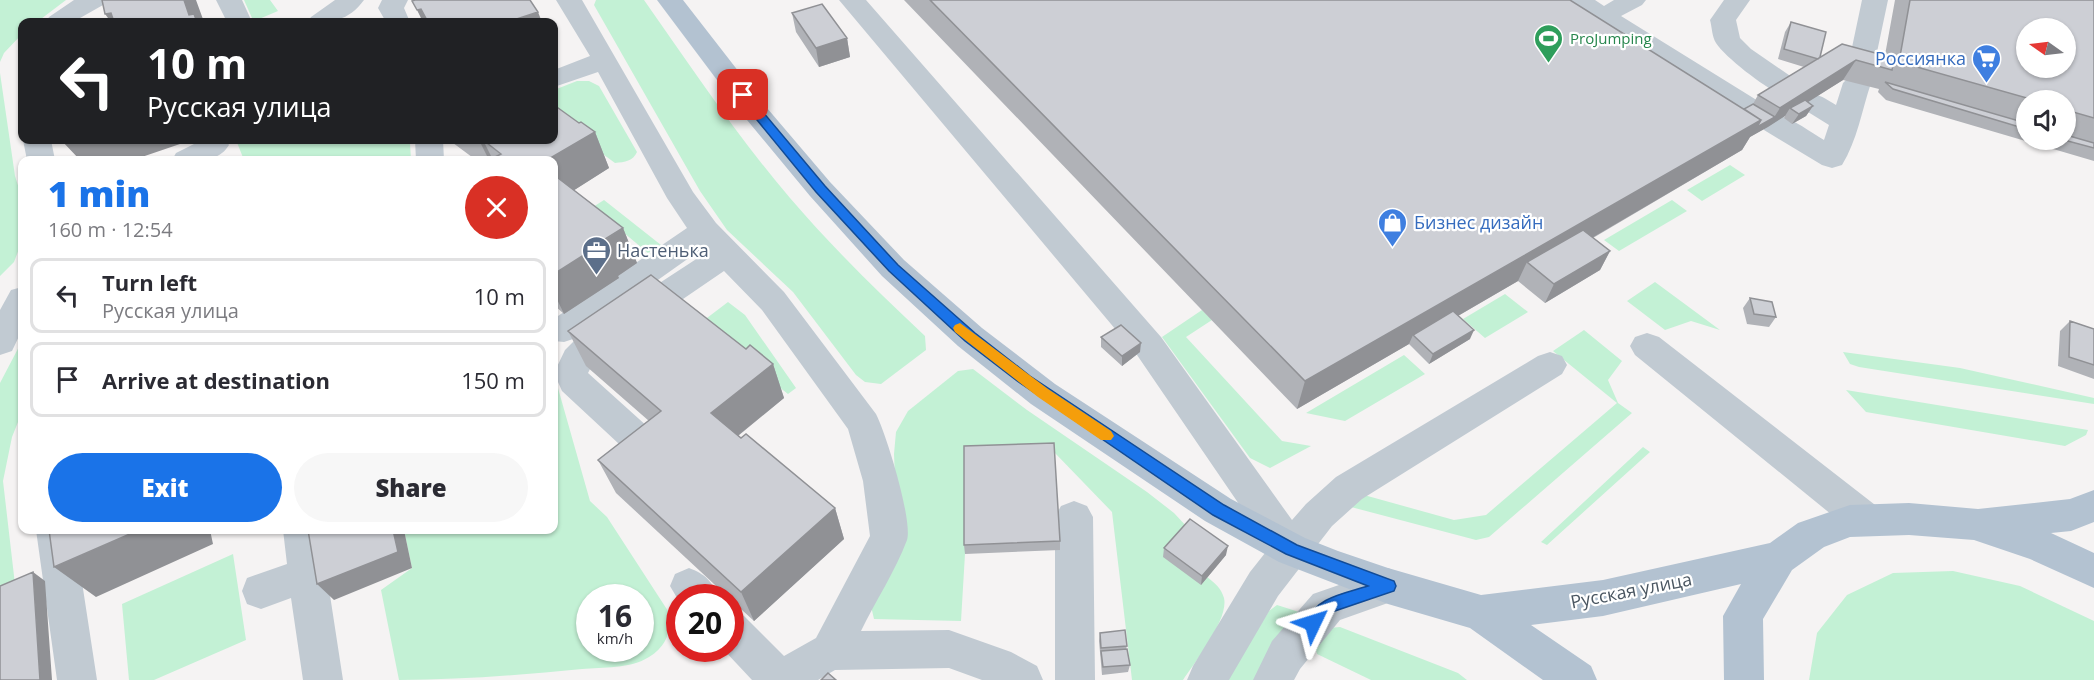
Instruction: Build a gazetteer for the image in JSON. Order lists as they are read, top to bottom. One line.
{"streets":{"main road":["Русская улица"]},"places":{"sports":["ProJumping"],"supermarket":["Россиянка"],"shop":["Бизнес дизайн"],"office":["Настенька"]},"north":"left","page":{"turn":["10 m","Русская улица"],"heading":["1 min","160 m · 12:54"],"list":[{"name":"Turn left","note":"Русская улица","value":"10 m"},{"name":"Arrive at destination","value":"150 m"}],"buttons":["Exit","Share"],"speed":"16 km/h","limit":"20"}}
